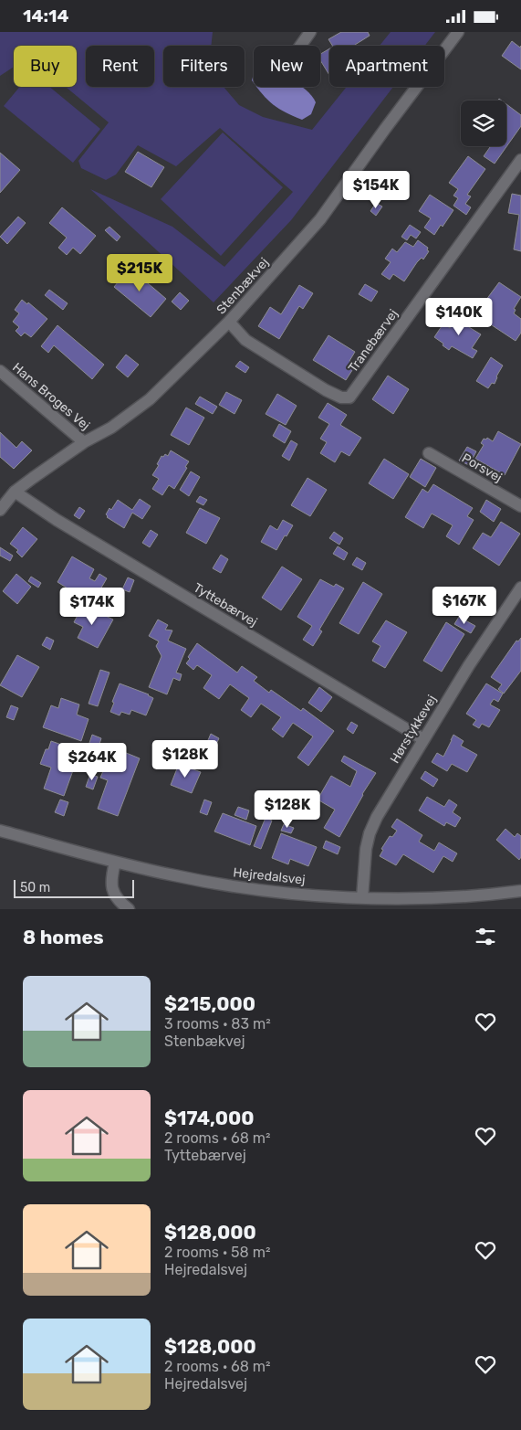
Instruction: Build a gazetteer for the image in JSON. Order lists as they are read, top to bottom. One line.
{"streets":{"street":["Stenbækvej","Tranebærvej","Hans Broges Vej","Porsvej","Tyttebærvej","Hørstykkevej","Hejredalsvej"]},"crossings":[["Stenbækvej","Tranebærvej"],["Stenbækvej","Hans Broges Vej"],["Stenbækvej","Tyttebærvej"],["Tyttebærvej","Hørstykkevej"],["Hørstykkevej","Hejredalsvej"]],"scale_bar":"50 m","page":{"status":"14:14","chip":["Buy","Rent","Filters","New","Apartment"],"price":["$154K","$215K","$140K","$167K","$174K","$128K","$264K","$128K"],"scale":"50 m","heading":"8 homes","list":[{"name":"$215,000","note":"3 rooms · 83 m² · Stenbækvej"},{"name":"$174,000","note":"2 rooms · 68 m² · Tyttebærvej"},{"name":"$128,000","note":"2 rooms · 58 m² · Hejredalsvej"},{"name":"$128,000","note":"2 rooms · 68 m² · Hejredalsvej"}]}}
